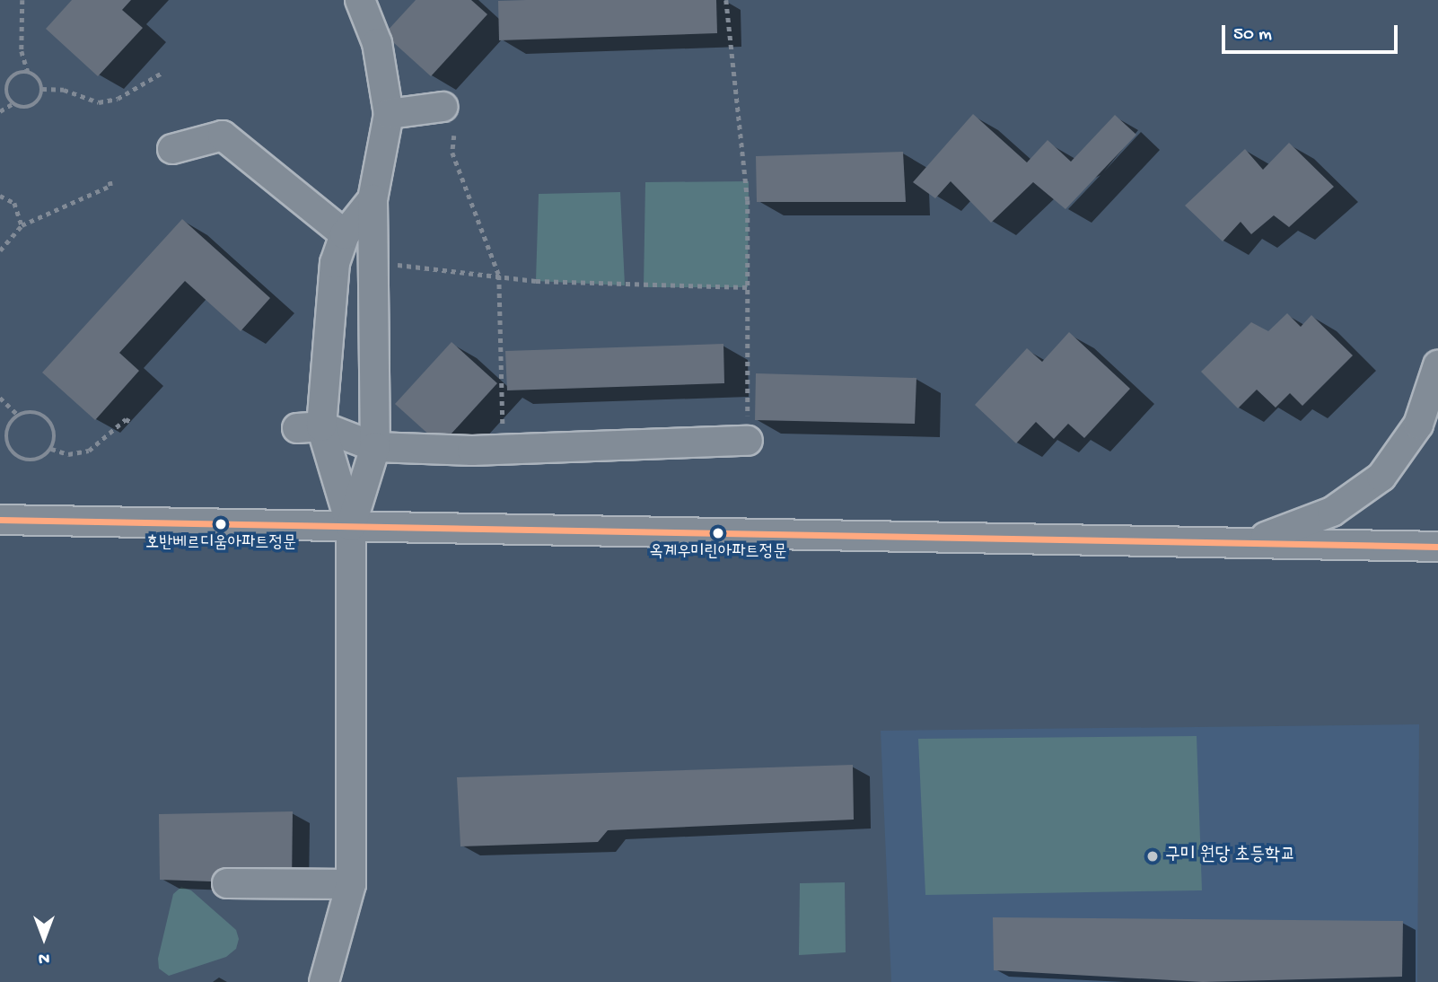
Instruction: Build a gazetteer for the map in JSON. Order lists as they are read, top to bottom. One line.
{"places":["호반베르디움아파트정문","옥계우미린아파트정문","구미 원당 초등학교"],"scale_bar":"50 m","north":"bottom"}
